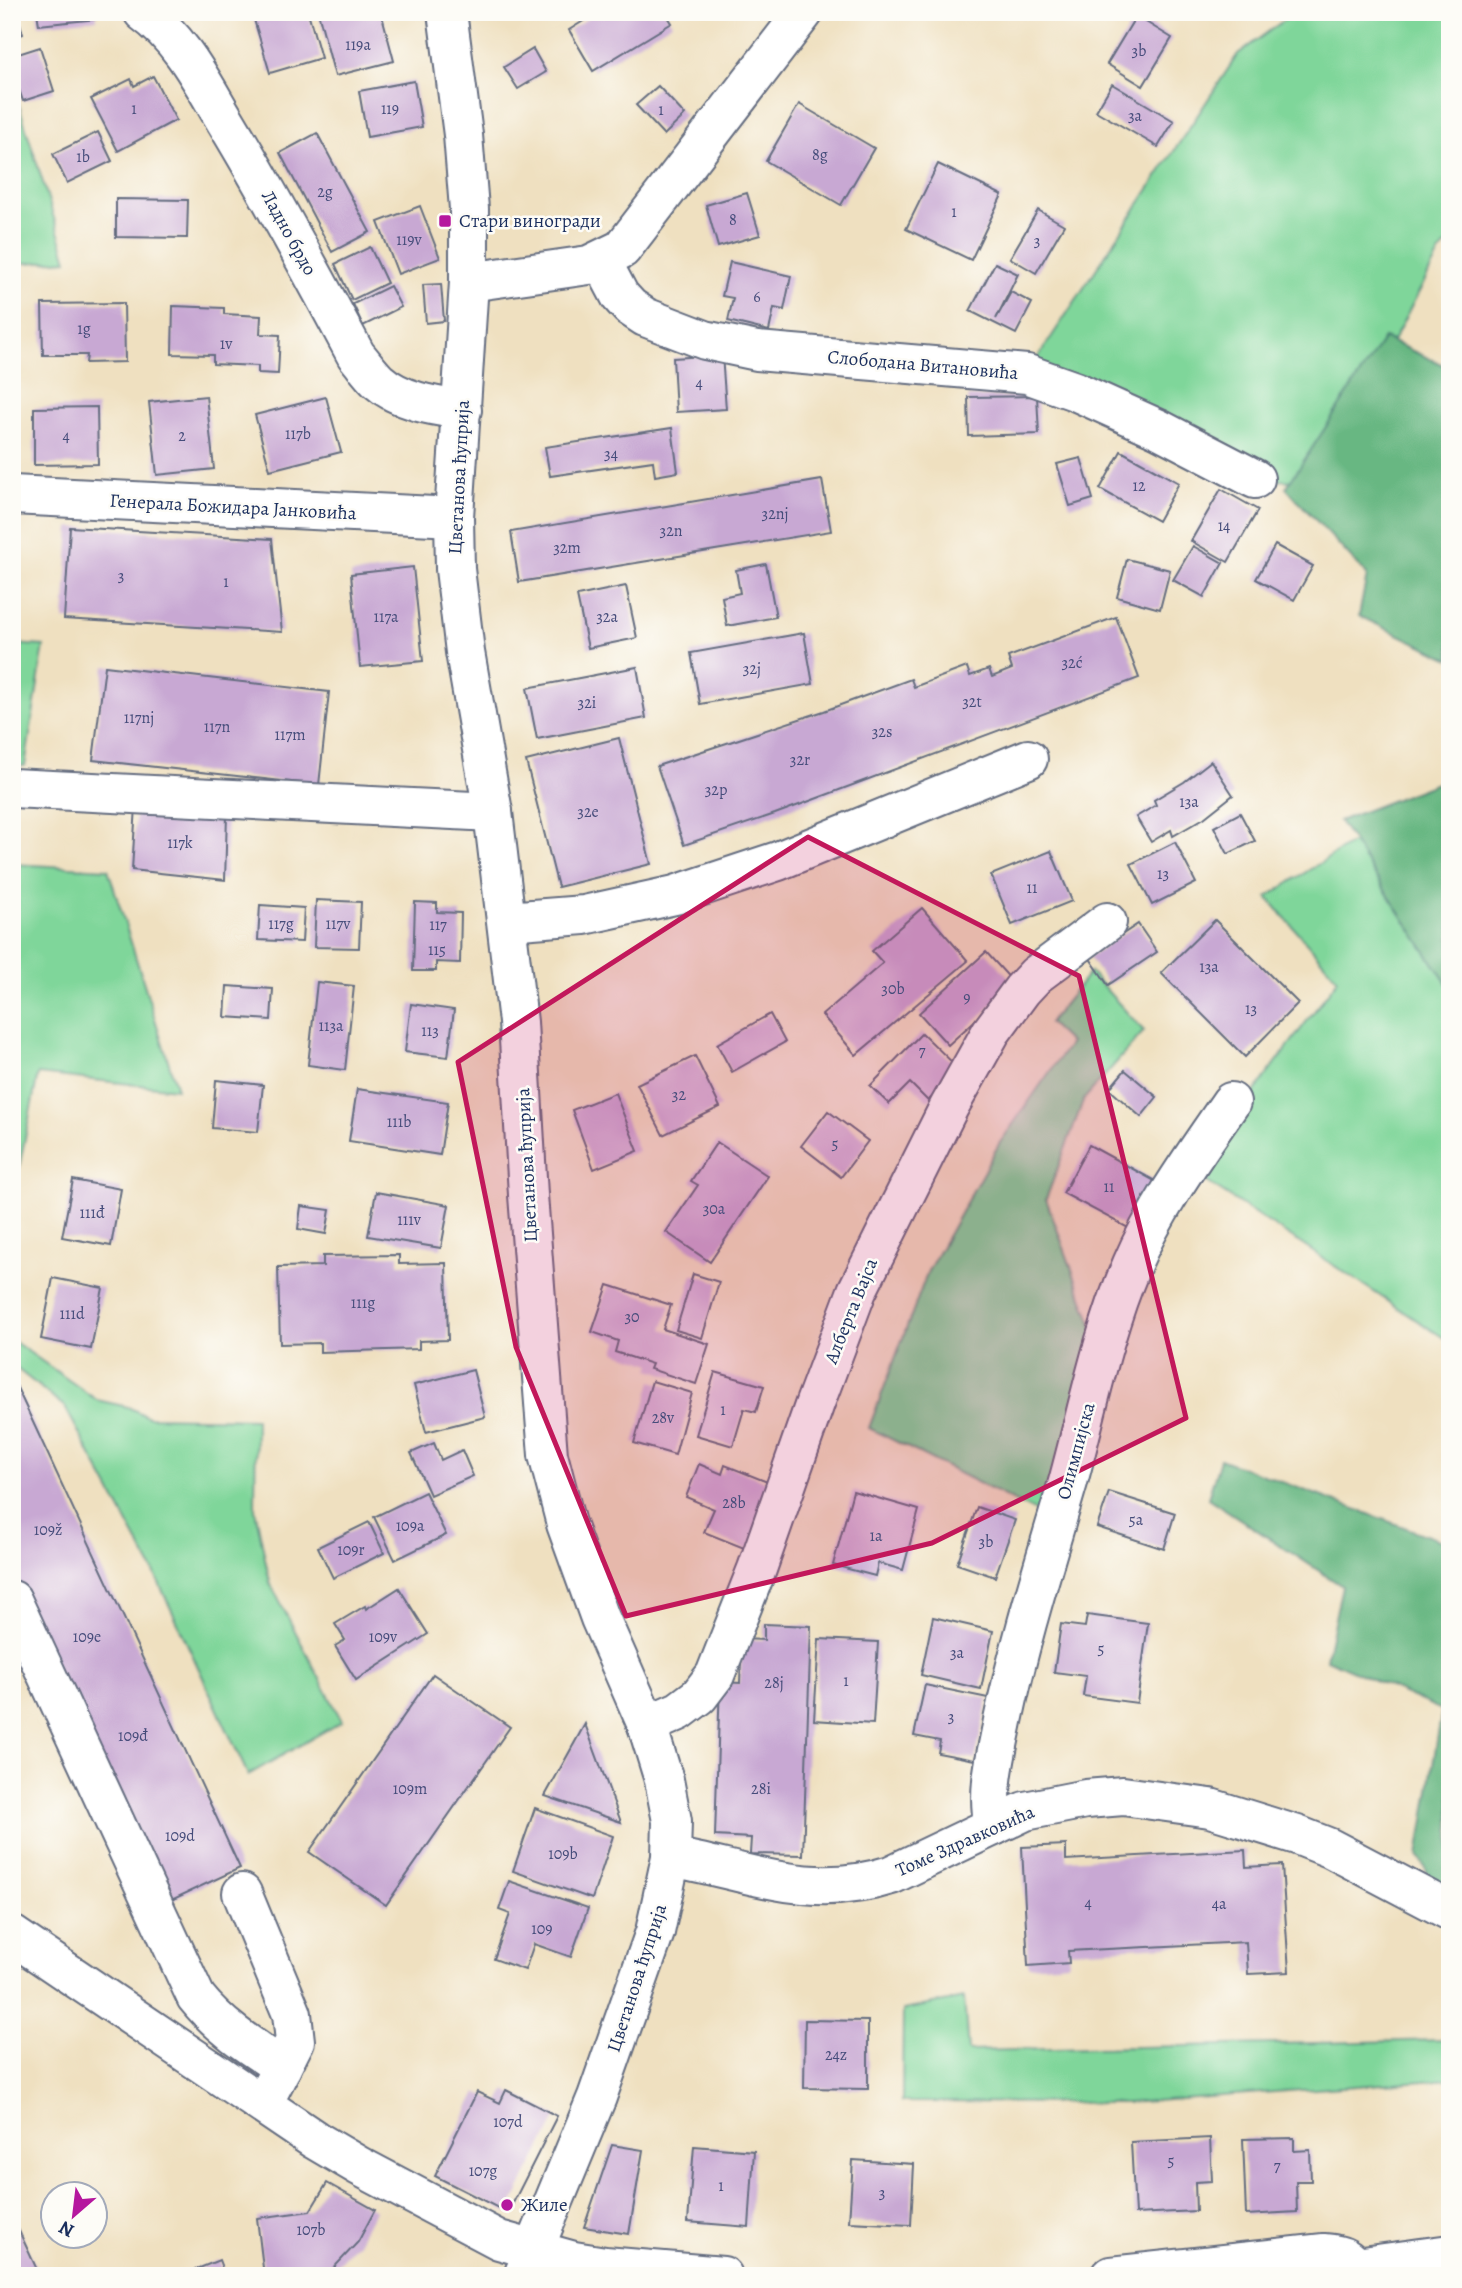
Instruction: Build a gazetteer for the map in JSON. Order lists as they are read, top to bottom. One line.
{"streets":{"street":["Ладно брдо","Слободана Витановића","Цветанова ћуприја","Генерала Божидара Јанковића","Алберта Вајса","Олимпијска","Томе Здравковића"]},"crossings":[["Ладно брдо","Цветанова ћуприја"],["Цветанова ћуприја","Генерала Божидара Јанковића"],["Цветанова ћуприја","Алберта Вајса"],["Цветанова ћуприја","Томе Здравковића"],["Олимпијска","Томе Здравковића"]],"places":{"transit":["Стари виногради"],"other":["Жиле"]},"house_numbers":["119a","3b","1","119","1","3a","8g","1b","2g","1","8","119v","3","6","1g","1v","4","117b","4","2","34","12","32nj","14","32n","32m","3","1","117a","32a","32ć","32j","32t","32i","117nj","117n","32s","117m","32r","32p","13a","32e","117k","13","11","117g","117v","117","115","13a","30b","9","13","113a","113","7","32","111b","5","11","30a","111đ","111v","111g","111d","30","1","28v","28b","5a","109a","109ž","1a","3b","109r","109e","109v","5","3a","1","28j","3","109đ","109m","28i","109d","109b","4","4a","109","24z","107d","5","7","107g","1","3","107b"],"north":"bottom left"}
